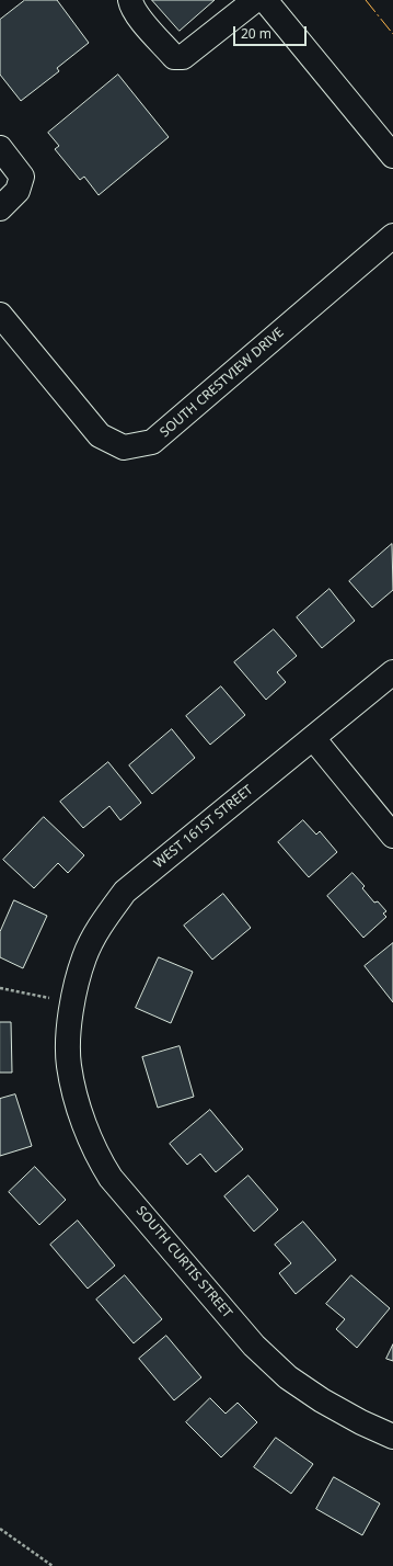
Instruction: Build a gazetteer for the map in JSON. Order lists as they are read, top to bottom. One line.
{"streets":{"street":["SOUTH CRESTVIEW DRIVE","WEST 161ST STREET","SOUTH CURTIS STREET"]},"crossings":[["WEST 161ST STREET","SOUTH CURTIS STREET"]],"scale_bar":"20 m"}
